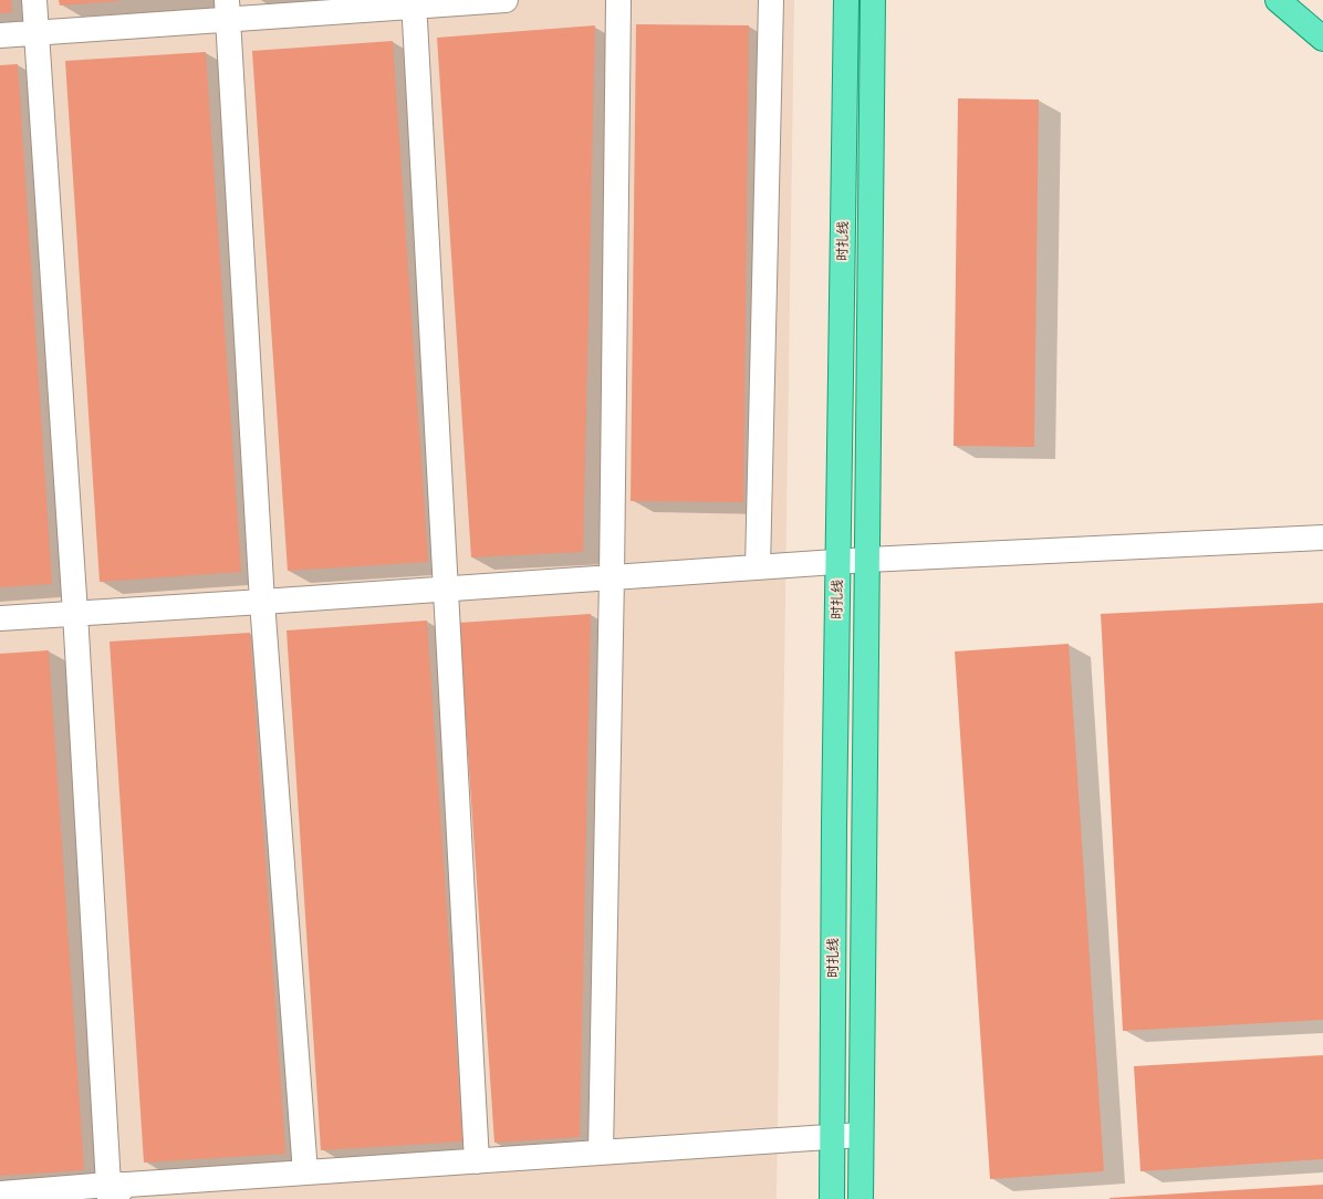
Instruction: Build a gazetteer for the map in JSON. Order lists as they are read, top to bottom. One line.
{"streets":{"main road":["时扎线"]}}
